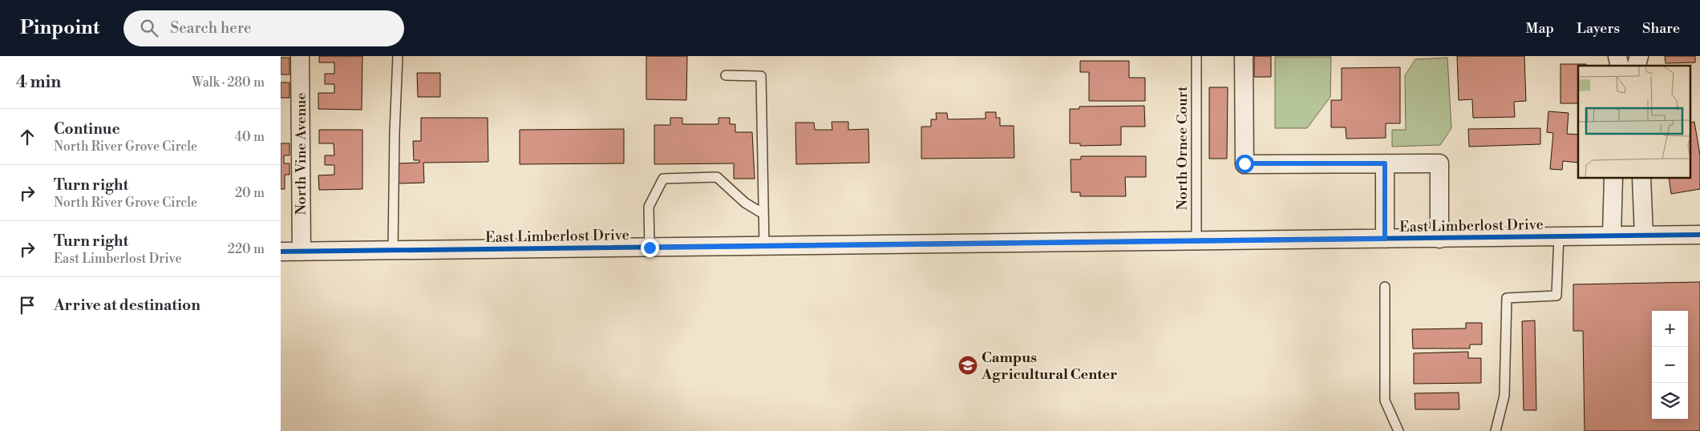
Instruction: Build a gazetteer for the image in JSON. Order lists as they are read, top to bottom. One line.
{"streets":{"street":["North Vine Avenue","East Limberlost Drive"],"lane":["North Ornee Court"]},"crossings":[["North Ornee Court","East Limberlost Drive"],["North Vine Avenue","East Limberlost Drive"]],"places":{"school or university":["Campus Agricultural Center"]},"page":{"header":"Pinpoint","search":"Search here","nav":["Map","Layers","Share"],"heading":["4 min","Walk · 280 m"],"list":[["Continue","North River Grove Circle","40 m"],["Turn right","North River Grove Circle","20 m"],["Turn right","East Limberlost Drive","220 m"],"Arrive at destination"],"map_buttons":["+","−"]}}
